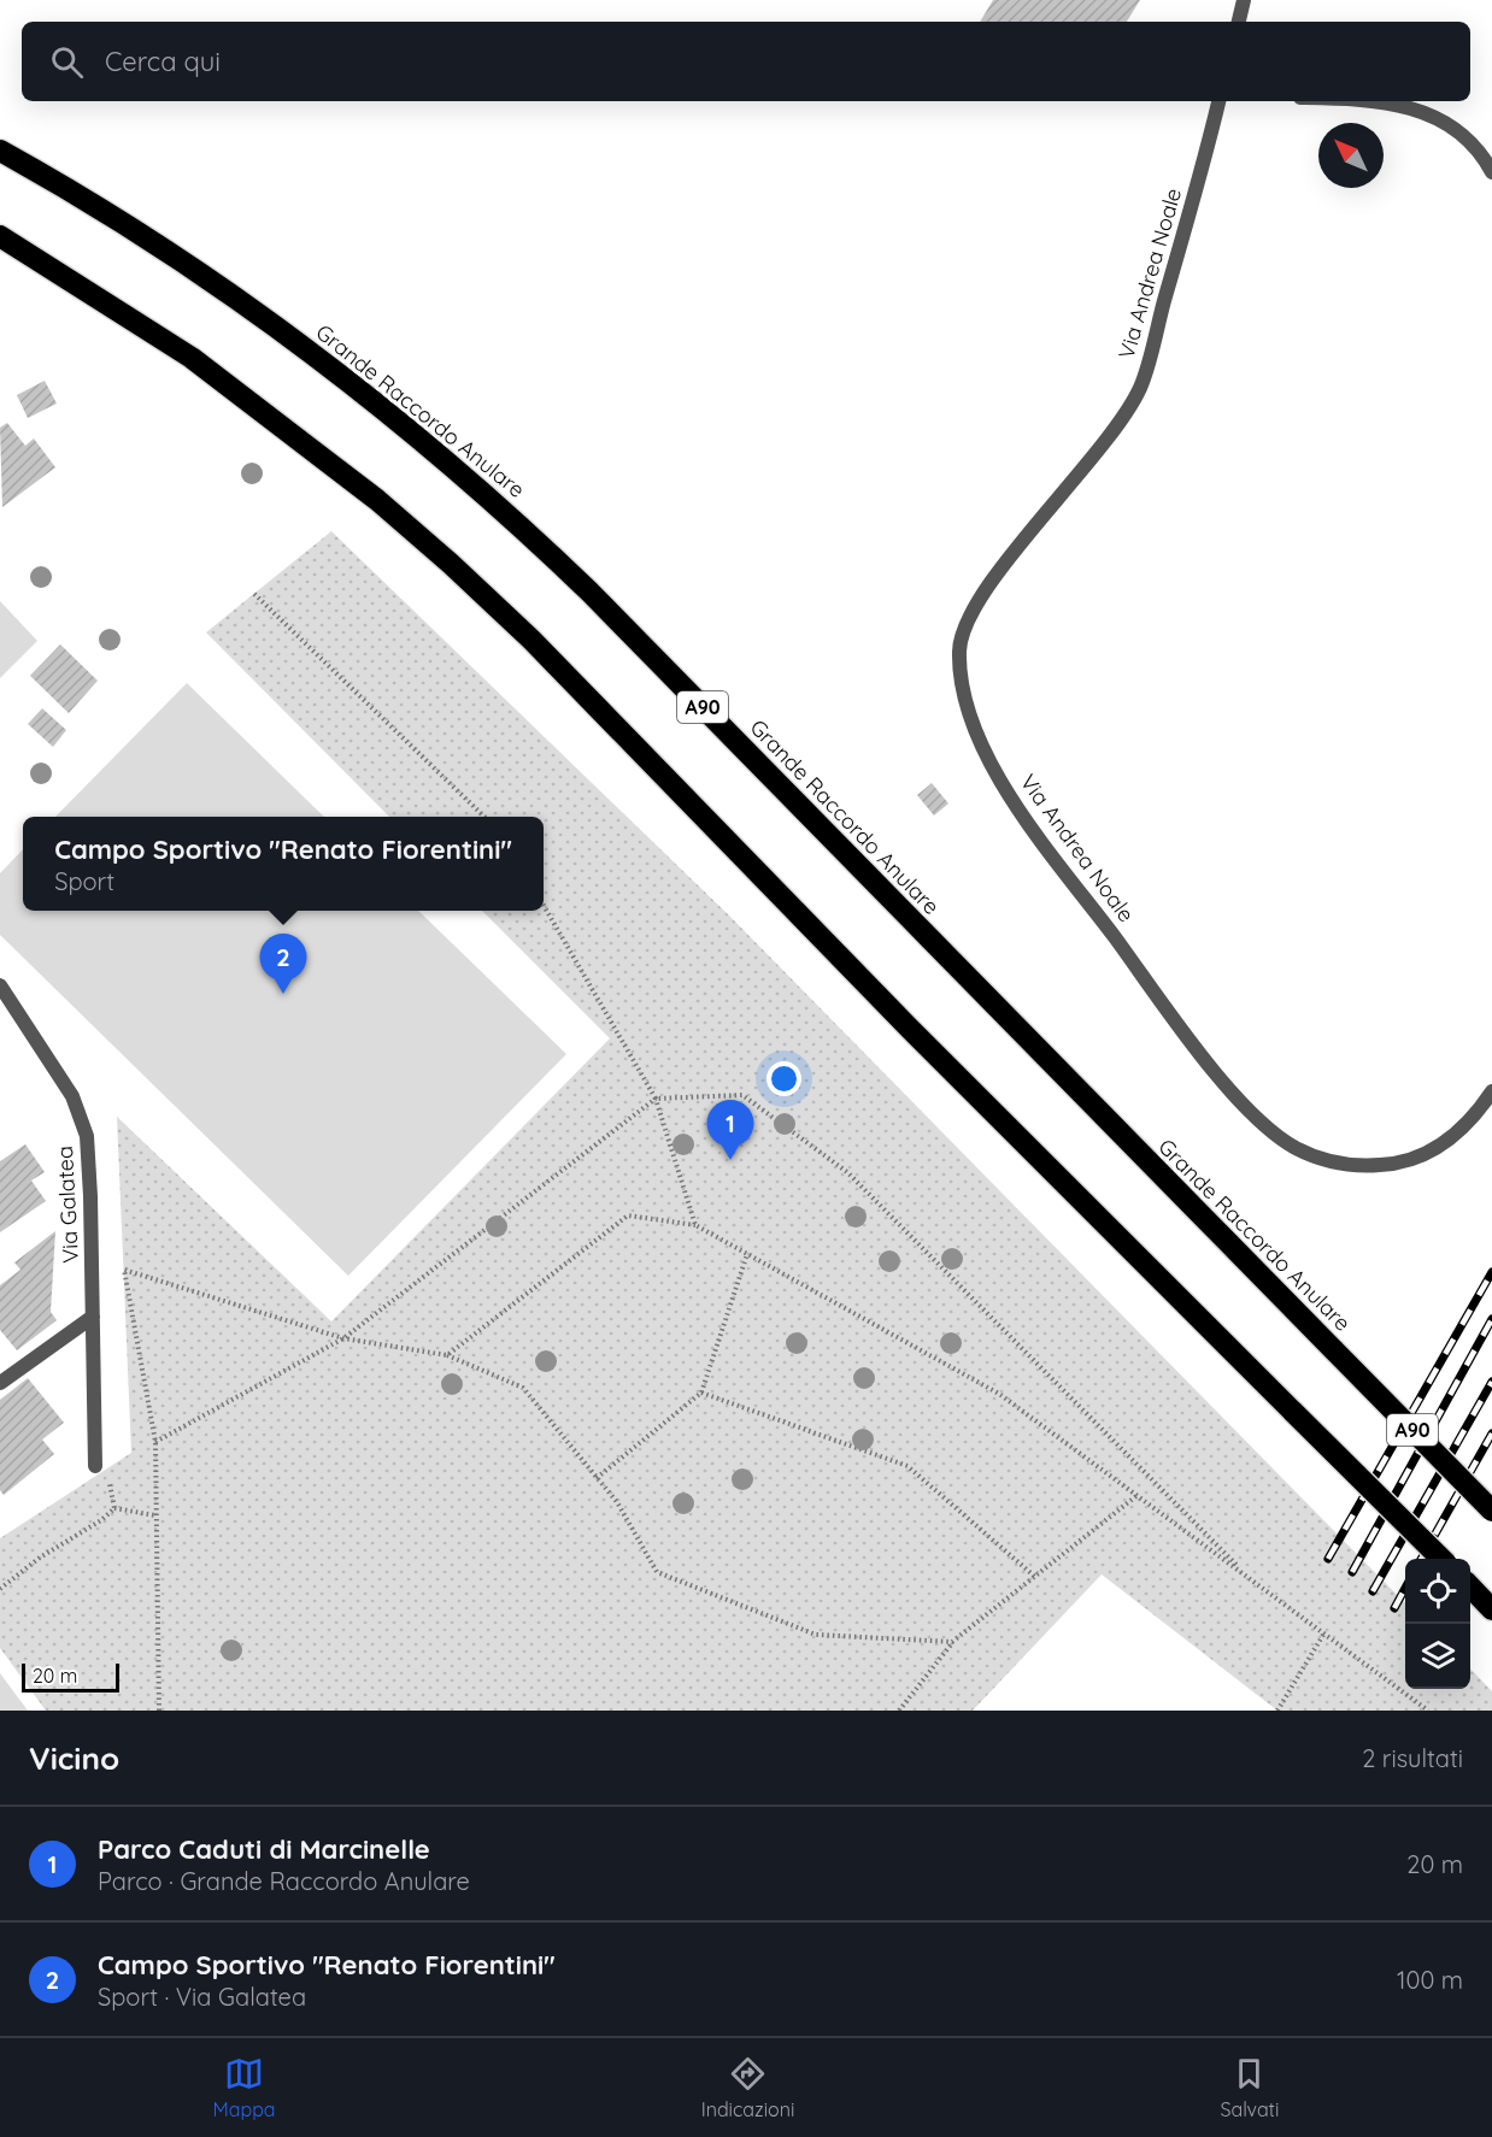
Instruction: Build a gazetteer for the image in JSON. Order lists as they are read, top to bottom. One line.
{"streets":{"highway":["Grande Raccordo Anulare","A90"],"street":["Via Andrea Noale","Via Galatea"]},"scale_bar":"20 m","north":"top left","page":{"search":"Cerca qui","popup":["Campo Sportivo \"Renato Fiorentini\"","Sport"],"pins":["2","1"],"scale":"20 m","heading":["Vicino","2 risultati"],"list":[{"mark":"1","name":"Parco Caduti di Marcinelle","note":"Parco · Grande Raccordo Anulare","value":"20 m"},{"mark":"2","name":"Campo Sportivo \"Renato Fiorentini\"","note":"Sport · Via Galatea","value":"100 m"}],"nav":["Mappa","Indicazioni","Salvati"]}}
